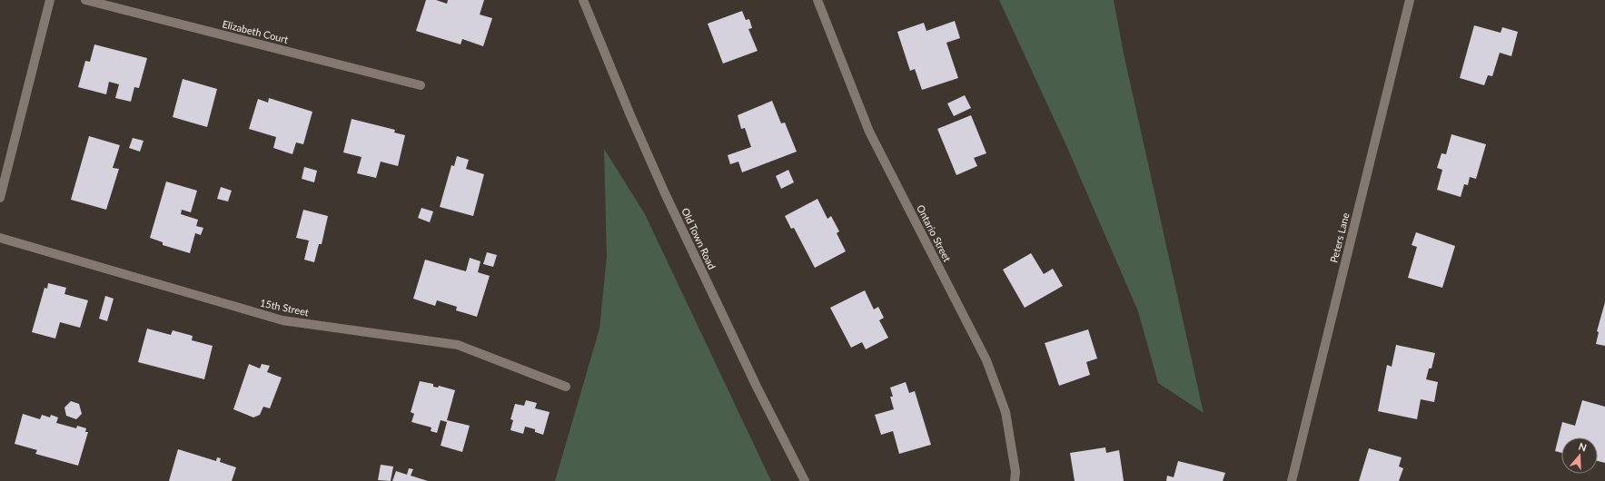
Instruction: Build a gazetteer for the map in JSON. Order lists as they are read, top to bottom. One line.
{"streets":{"street":["Elizabeth Court","Ontario Street","Peters Lane","Old Town Road","15th Street"]},"north":"top"}
